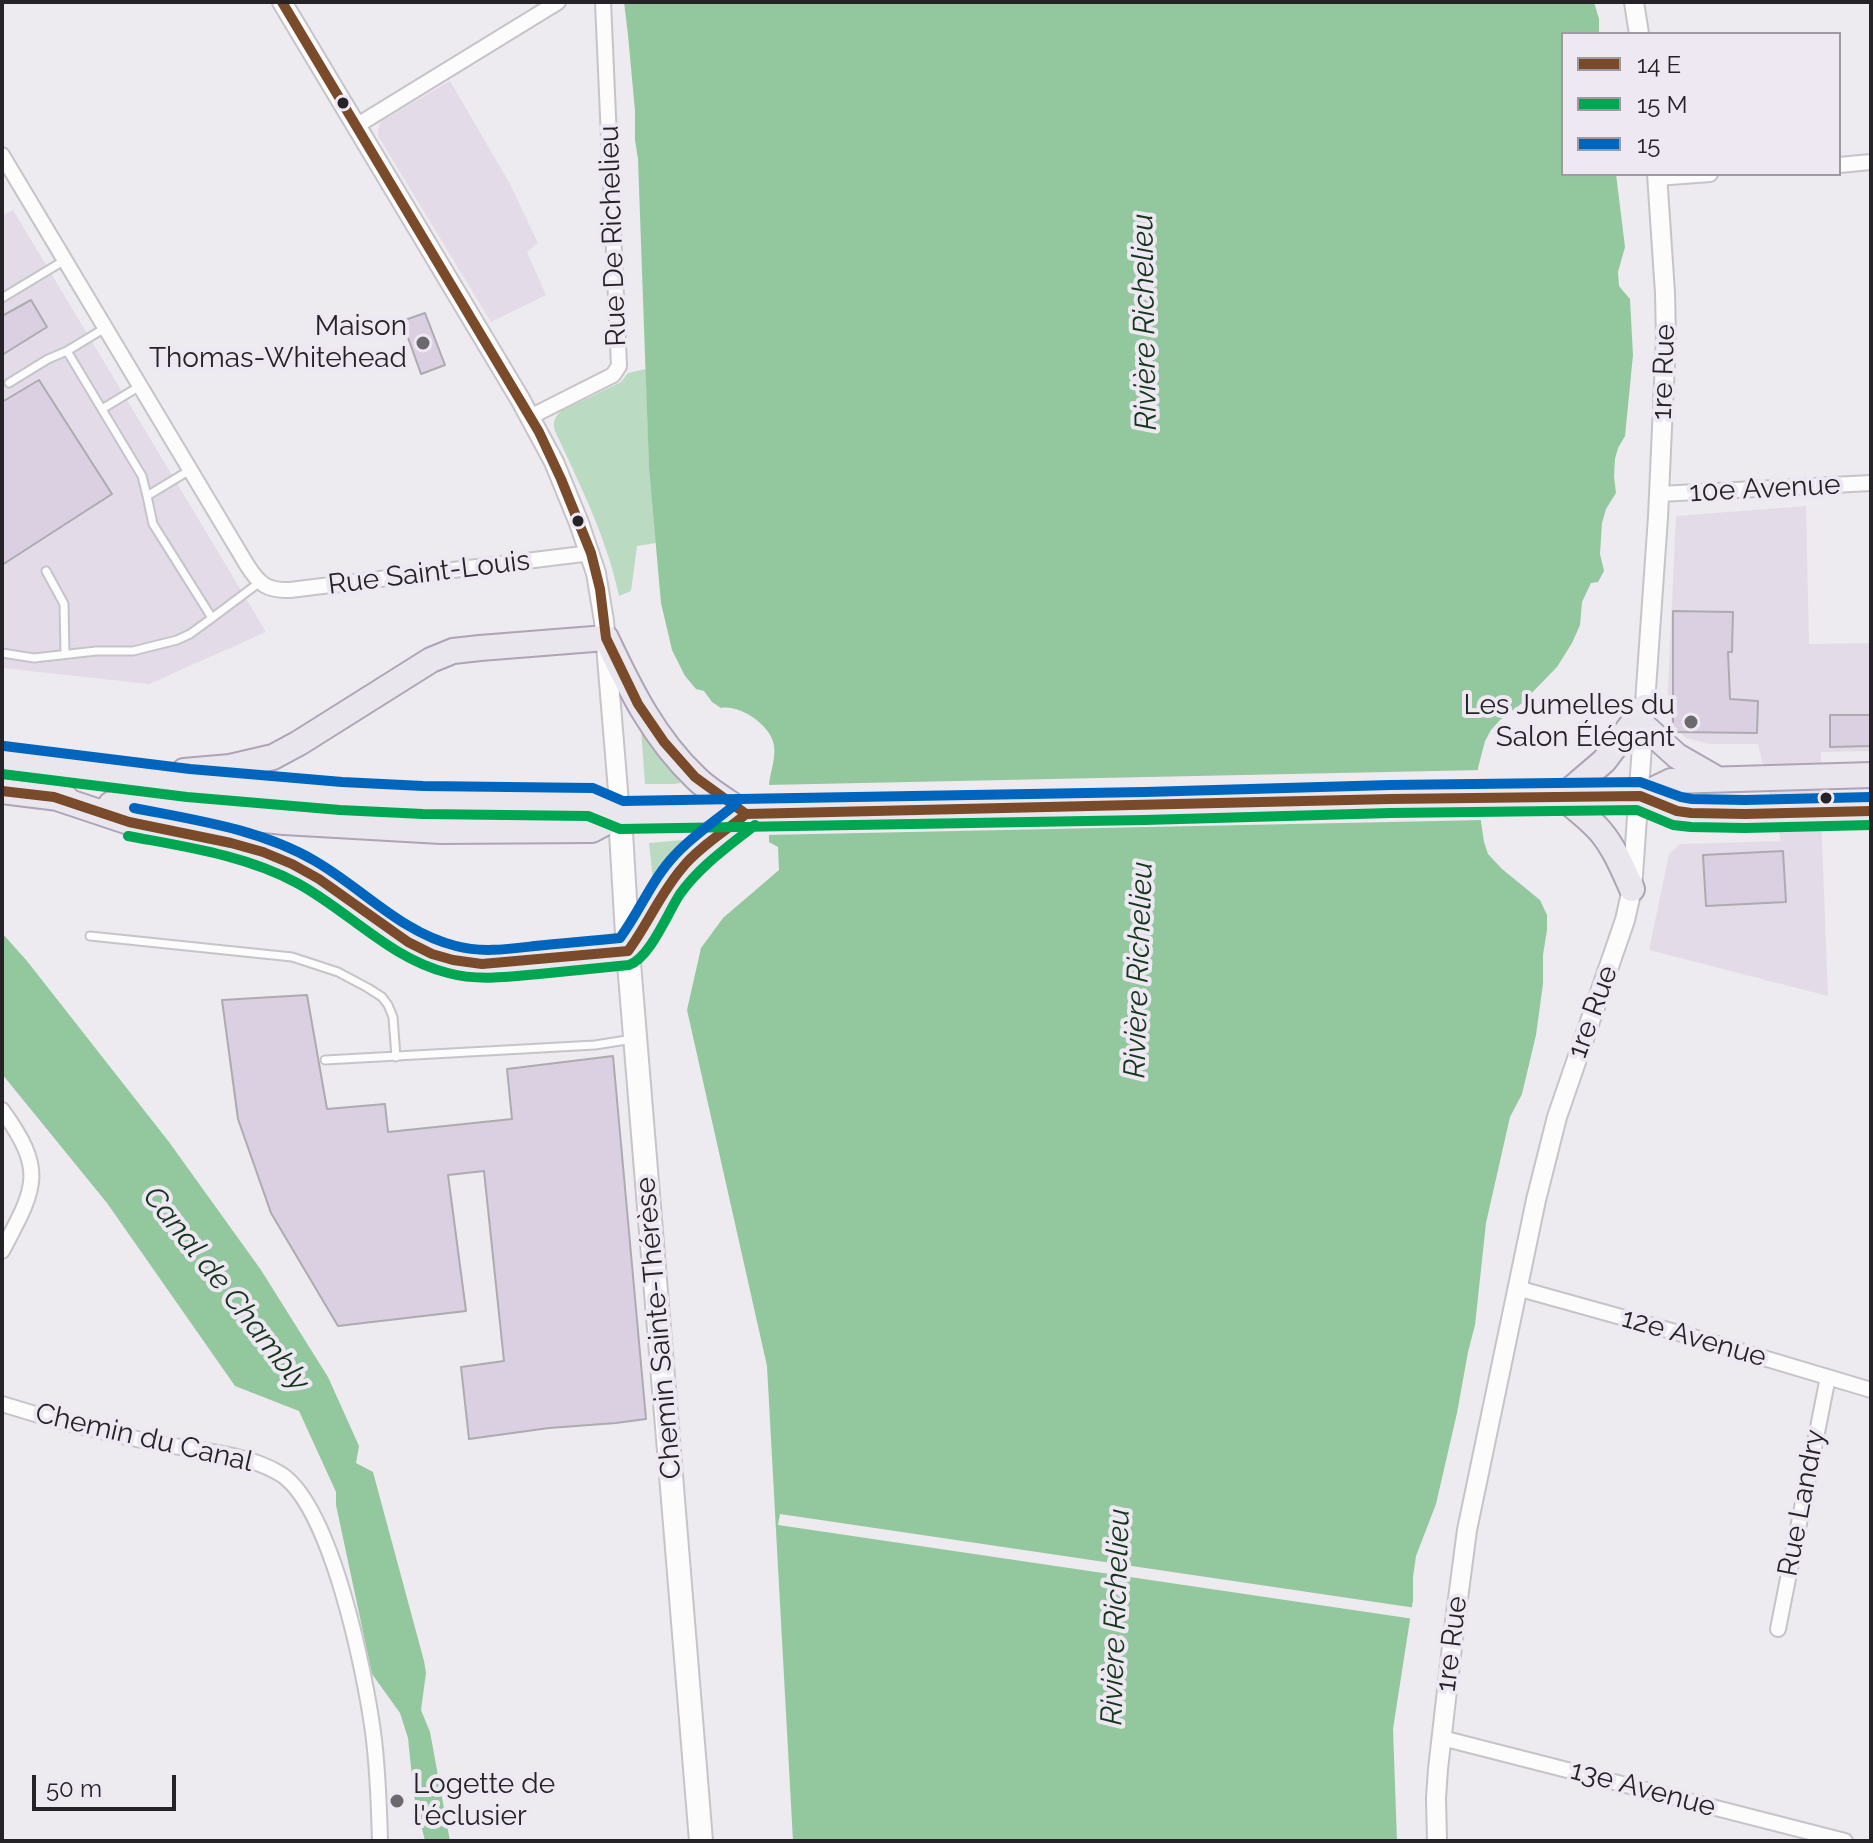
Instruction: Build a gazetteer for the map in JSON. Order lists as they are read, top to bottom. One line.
{"streets":{"main road":["Chemin Sainte-Thérèse"],"street":["Rue De Richelieu","1re Rue","10e Avenue","Rue Saint-Louis","12e Avenue","Chemin du Canal","Rue Landry","13e Avenue"]},"crossings":[["1re Rue","10e Avenue"],["1re Rue","12e Avenue"],["1re Rue","13e Avenue"],["12e Avenue","Rue Landry"]],"water":["Rivière Richelieu","Canal de Chambly"],"places":["Maison Thomas-Whitehead","Les Jumelles du Salon Élégant","Logette de l'éclusier"],"lines":["transit line 15"],"legend":["14 E","15 M","15"],"scale_bar":"50 m"}
